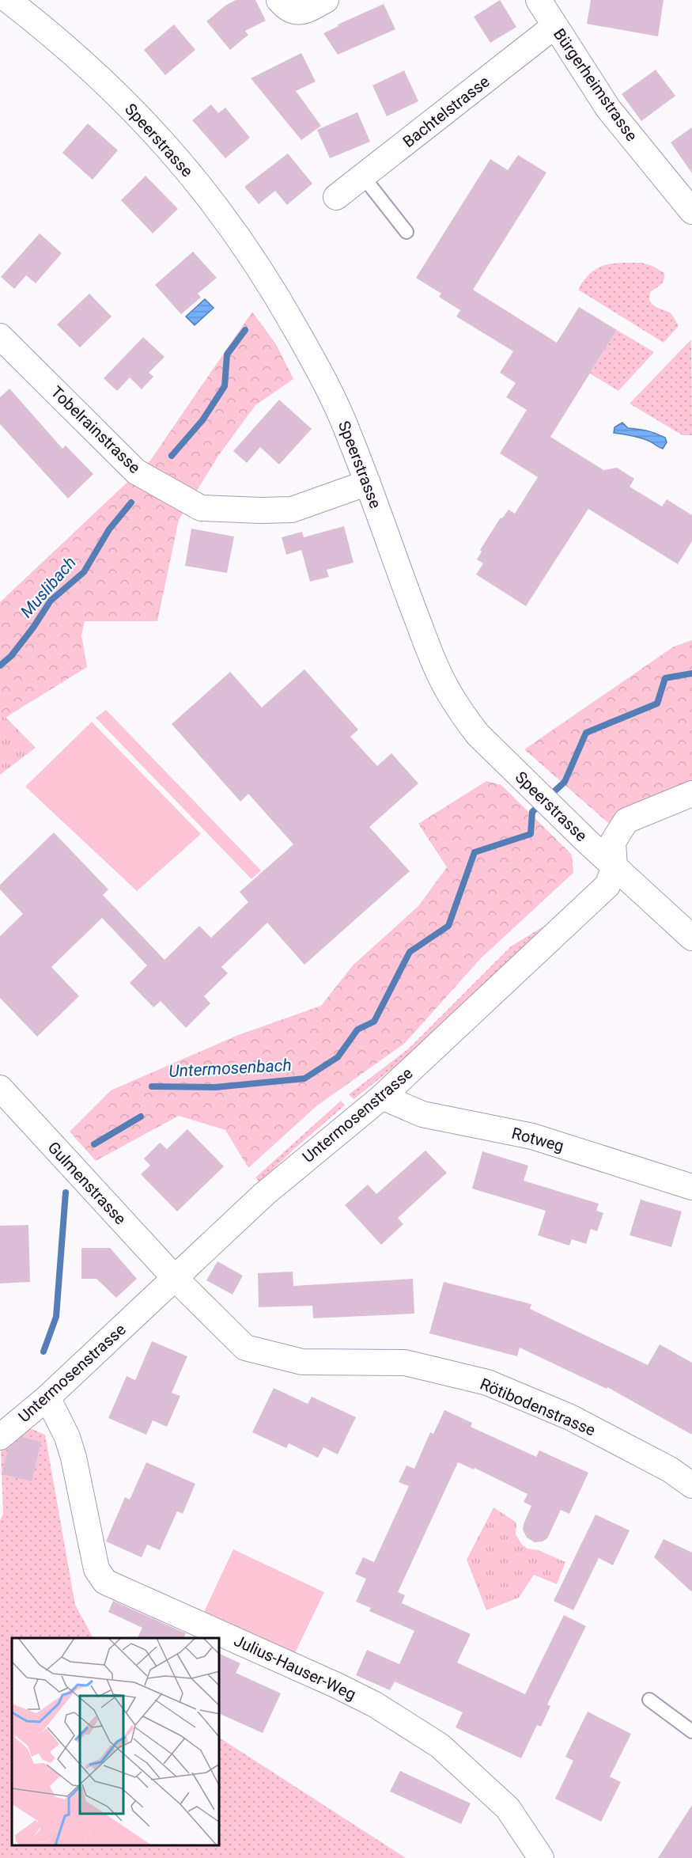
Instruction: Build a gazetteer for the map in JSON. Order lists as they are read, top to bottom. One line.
{"streets":{"street":["Bürgerheimstrasse","Bachtelstrasse","Speerstrasse","Tobelrainstrasse","Untermosenstrasse","Rotweg","Gulmenstrasse","Rötibodenstrasse","Julius-Hauser-Weg"]},"crossings":[["Bürgerheimstrasse","Bachtelstrasse"],["Speerstrasse","Tobelrainstrasse"],["Speerstrasse","Untermosenstrasse"],["Untermosenstrasse","Rotweg"],["Untermosenstrasse","Gulmenstrasse"],["Untermosenstrasse","Rötibodenstrasse"],["Untermosenstrasse","Julius-Hauser-Weg"],["Gulmenstrasse","Rötibodenstrasse"]],"water":["Muslibach","Untermosenbach"]}
